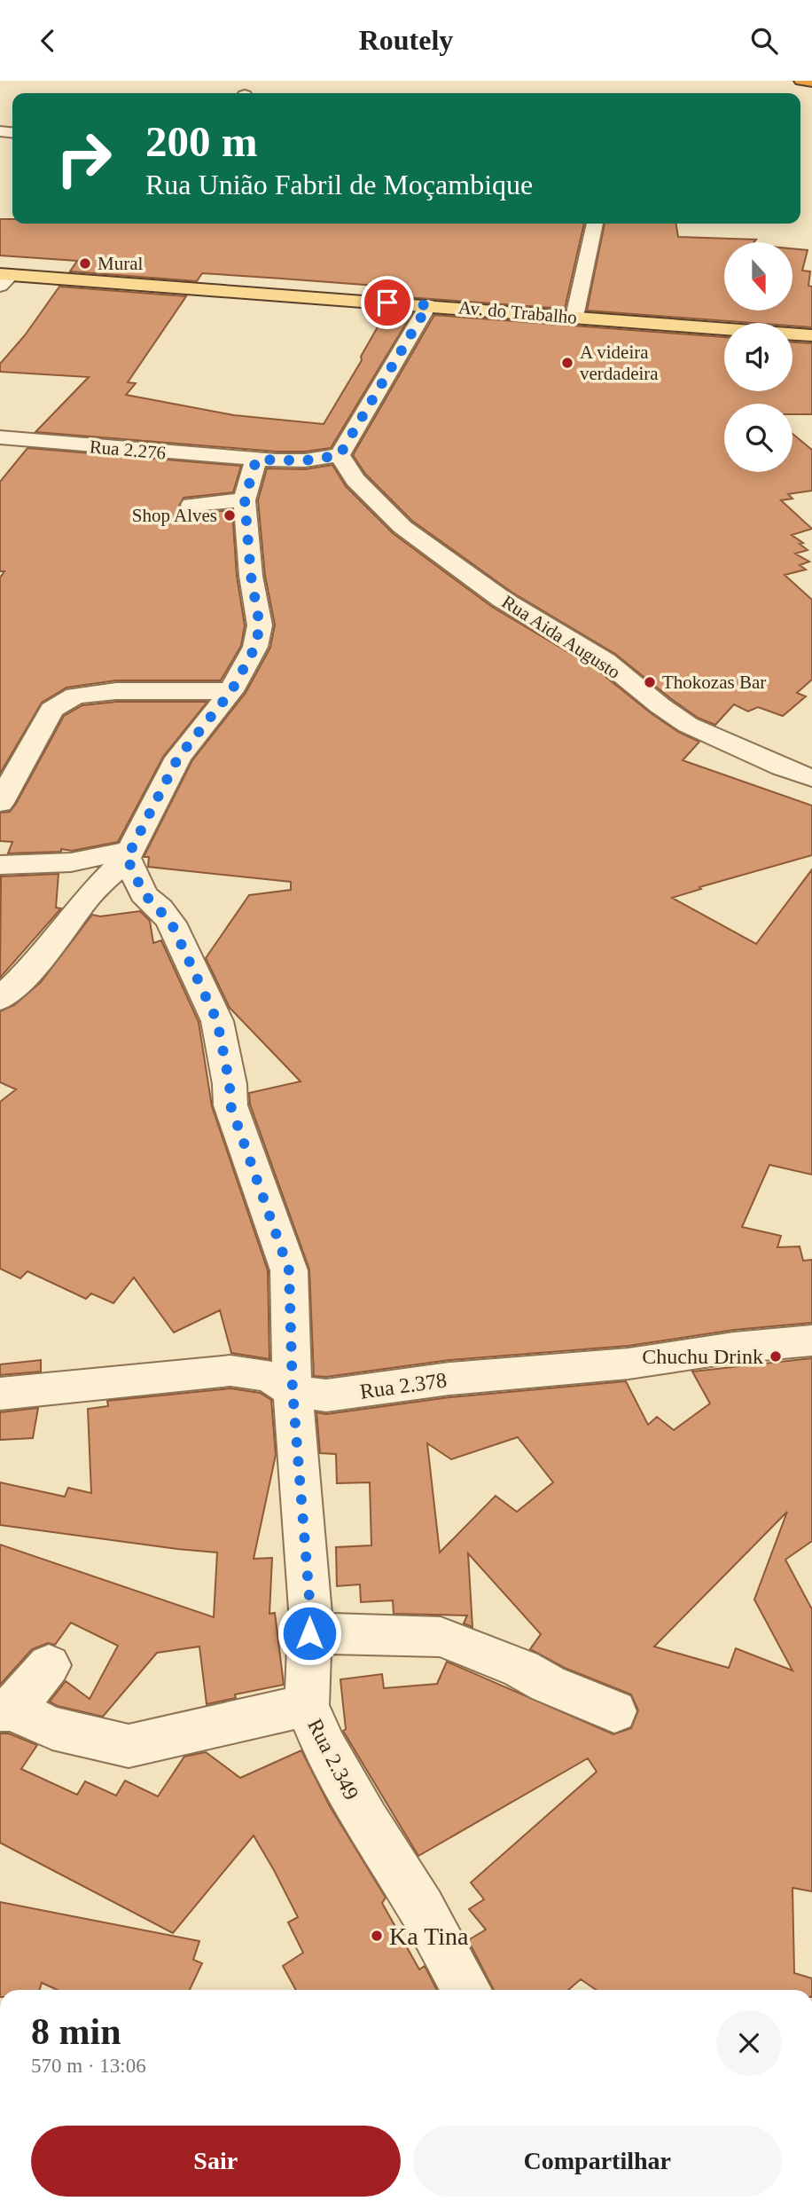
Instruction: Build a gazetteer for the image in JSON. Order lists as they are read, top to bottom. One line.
{"streets":{"main road":["Av. do Trabalho"],"street":["Rua 2.276","Rua Aida Augusto","Rua 2.378","Rua 2.349"]},"crossings":[["Rua 2.276","Rua Aida Augusto"],["Rua 2.378","Rua 2.349"]],"places":["Mural","A videira verdadeira","Shop Alves","Thokozas Bar","Chuchu Drink","Ka Tina"],"north":"bottom","page":{"header":"Routely","turn":["200 m","Rua União Fabril de Moçambique"],"heading":["8 min","570 m · 13:06"],"buttons":["Sair","Compartilhar"]}}
